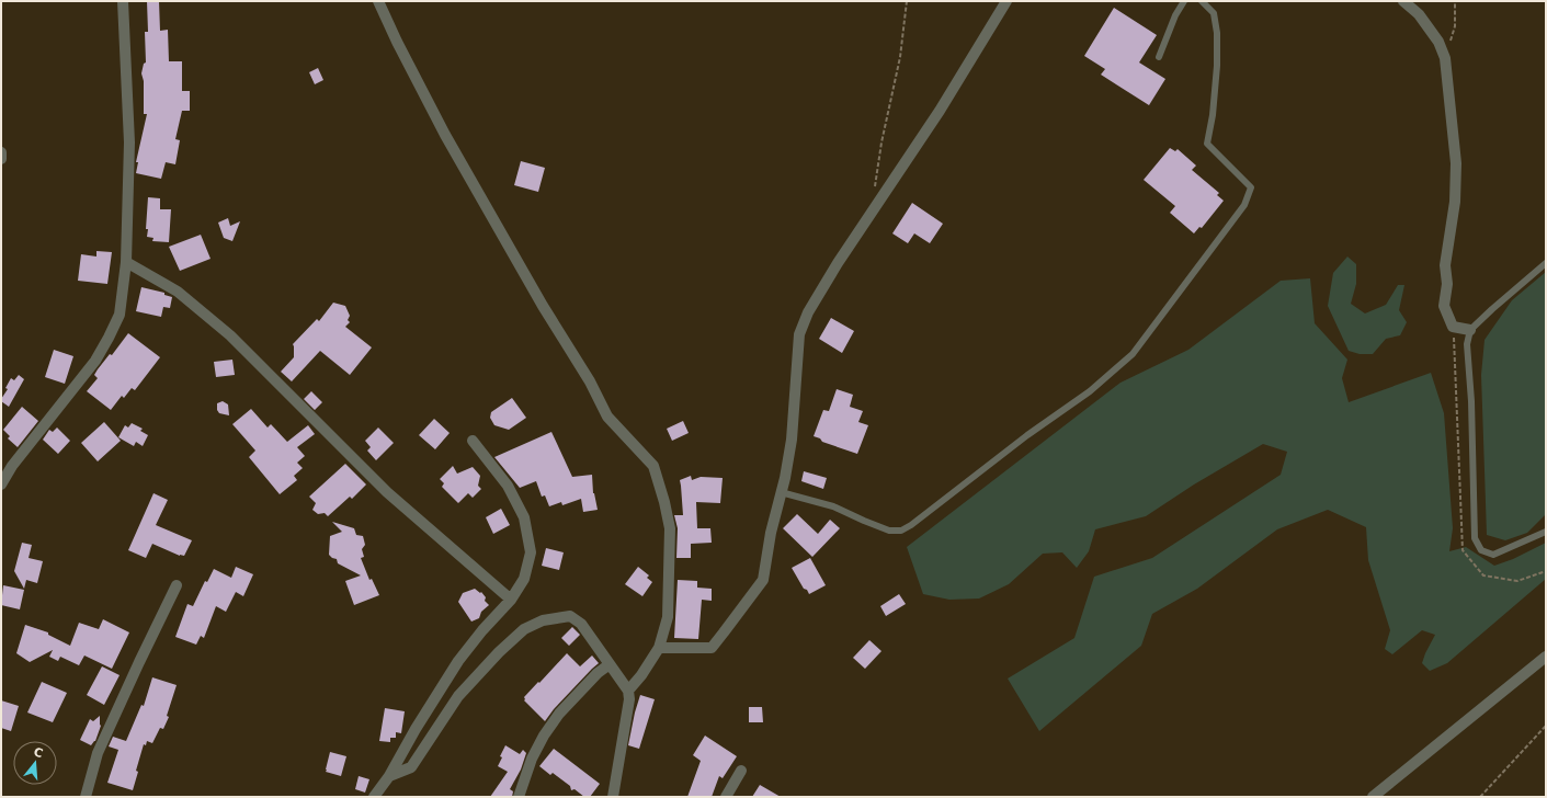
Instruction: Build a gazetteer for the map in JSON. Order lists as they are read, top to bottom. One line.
{"north":"top"}
